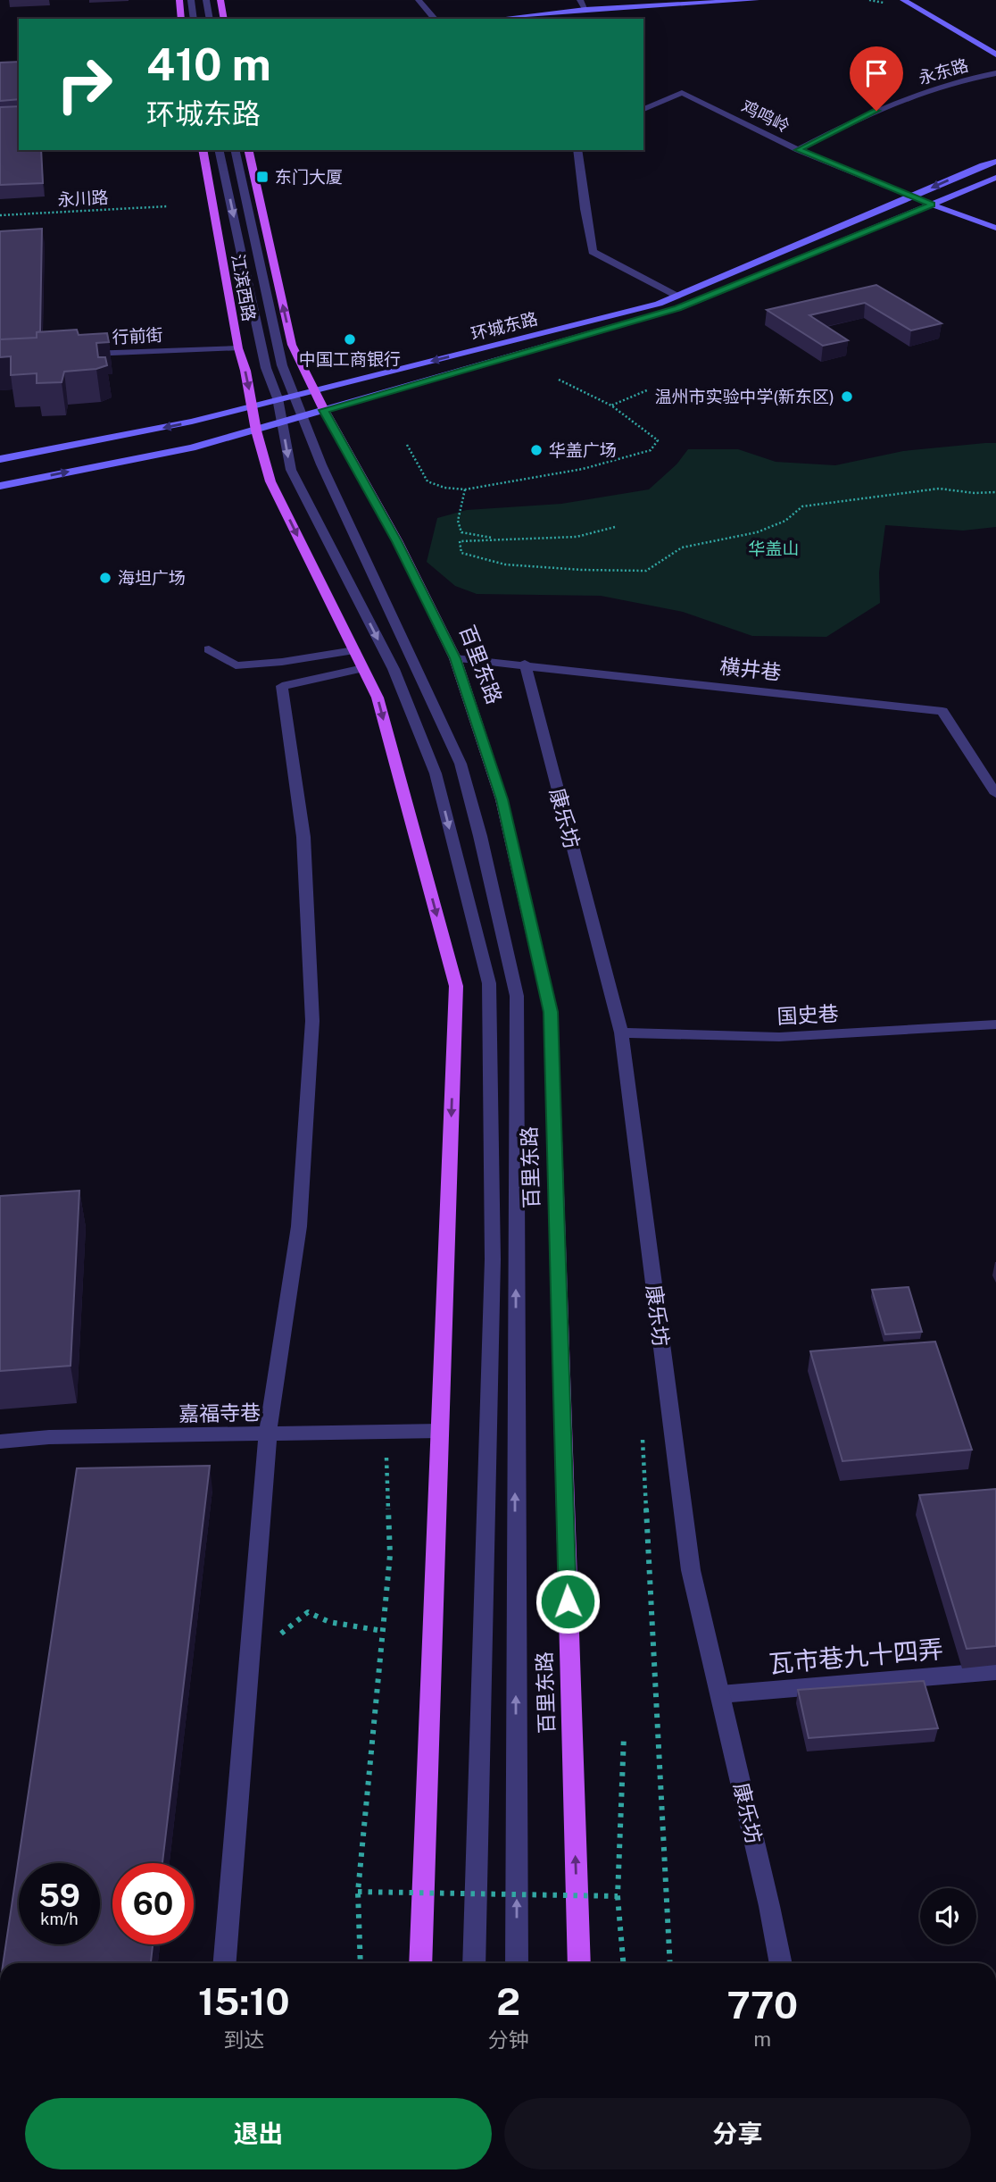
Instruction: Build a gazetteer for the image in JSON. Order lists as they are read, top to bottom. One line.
{"streets":{"main road":["江滨西路","环城东路","百里东路"],"street":["永东路","鸡鸣岭","行前街","横井巷","康乐坊","国史巷","嘉福寺巷","瓦市巷九十四弄"],"path":["永川路"]},"crossings":[["永东路","鸡鸣岭"],["鸡鸣岭","环城东路"],["江滨西路","环城东路"],["江滨西路","行前街"],["江滨西路","百里东路"],["环城东路","百里东路"],["百里东路","横井巷"],["横井巷","康乐坊"],["康乐坊","国史巷"],["康乐坊","瓦市巷九十四弄"]],"parks":["华盖山"],"places":{"transit":["东门大厦"],"other":["中国工商银行","温州市实验中学(新东区)","华盖广场","海坦广场"]},"page":{"turn":["410 m","环城东路"],"speed":"59 km/h","limit":"60","eta":["15:10","到达","2","分钟","770","m"],"buttons":["退出","分享"]}}
